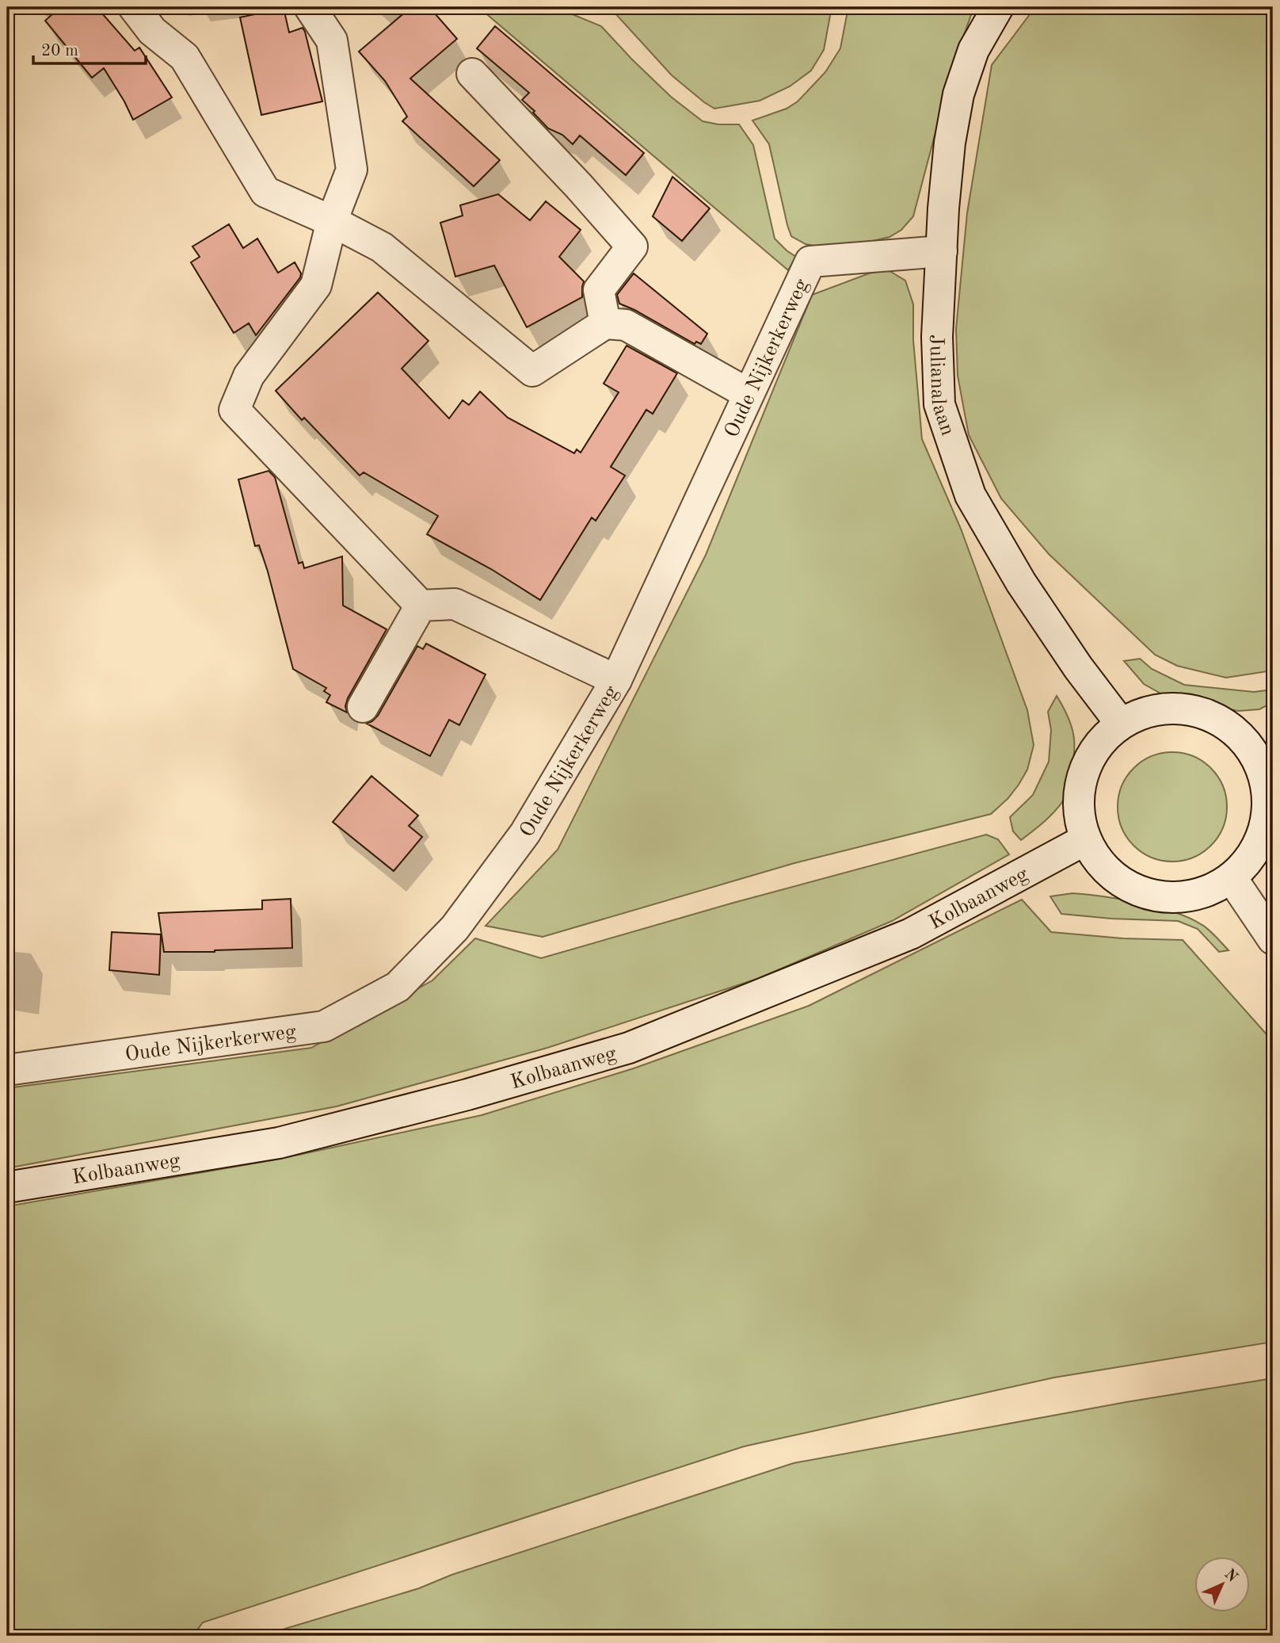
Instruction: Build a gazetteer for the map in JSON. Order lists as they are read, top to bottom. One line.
{"streets":{"street":["Oude Nijkerkerweg","Julianalaan","Kolbaanweg"]},"crossings":[["Oude Nijkerkerweg","Julianalaan"],["Julianalaan","Kolbaanweg"]],"scale_bar":"20 m","north":"top right"}
